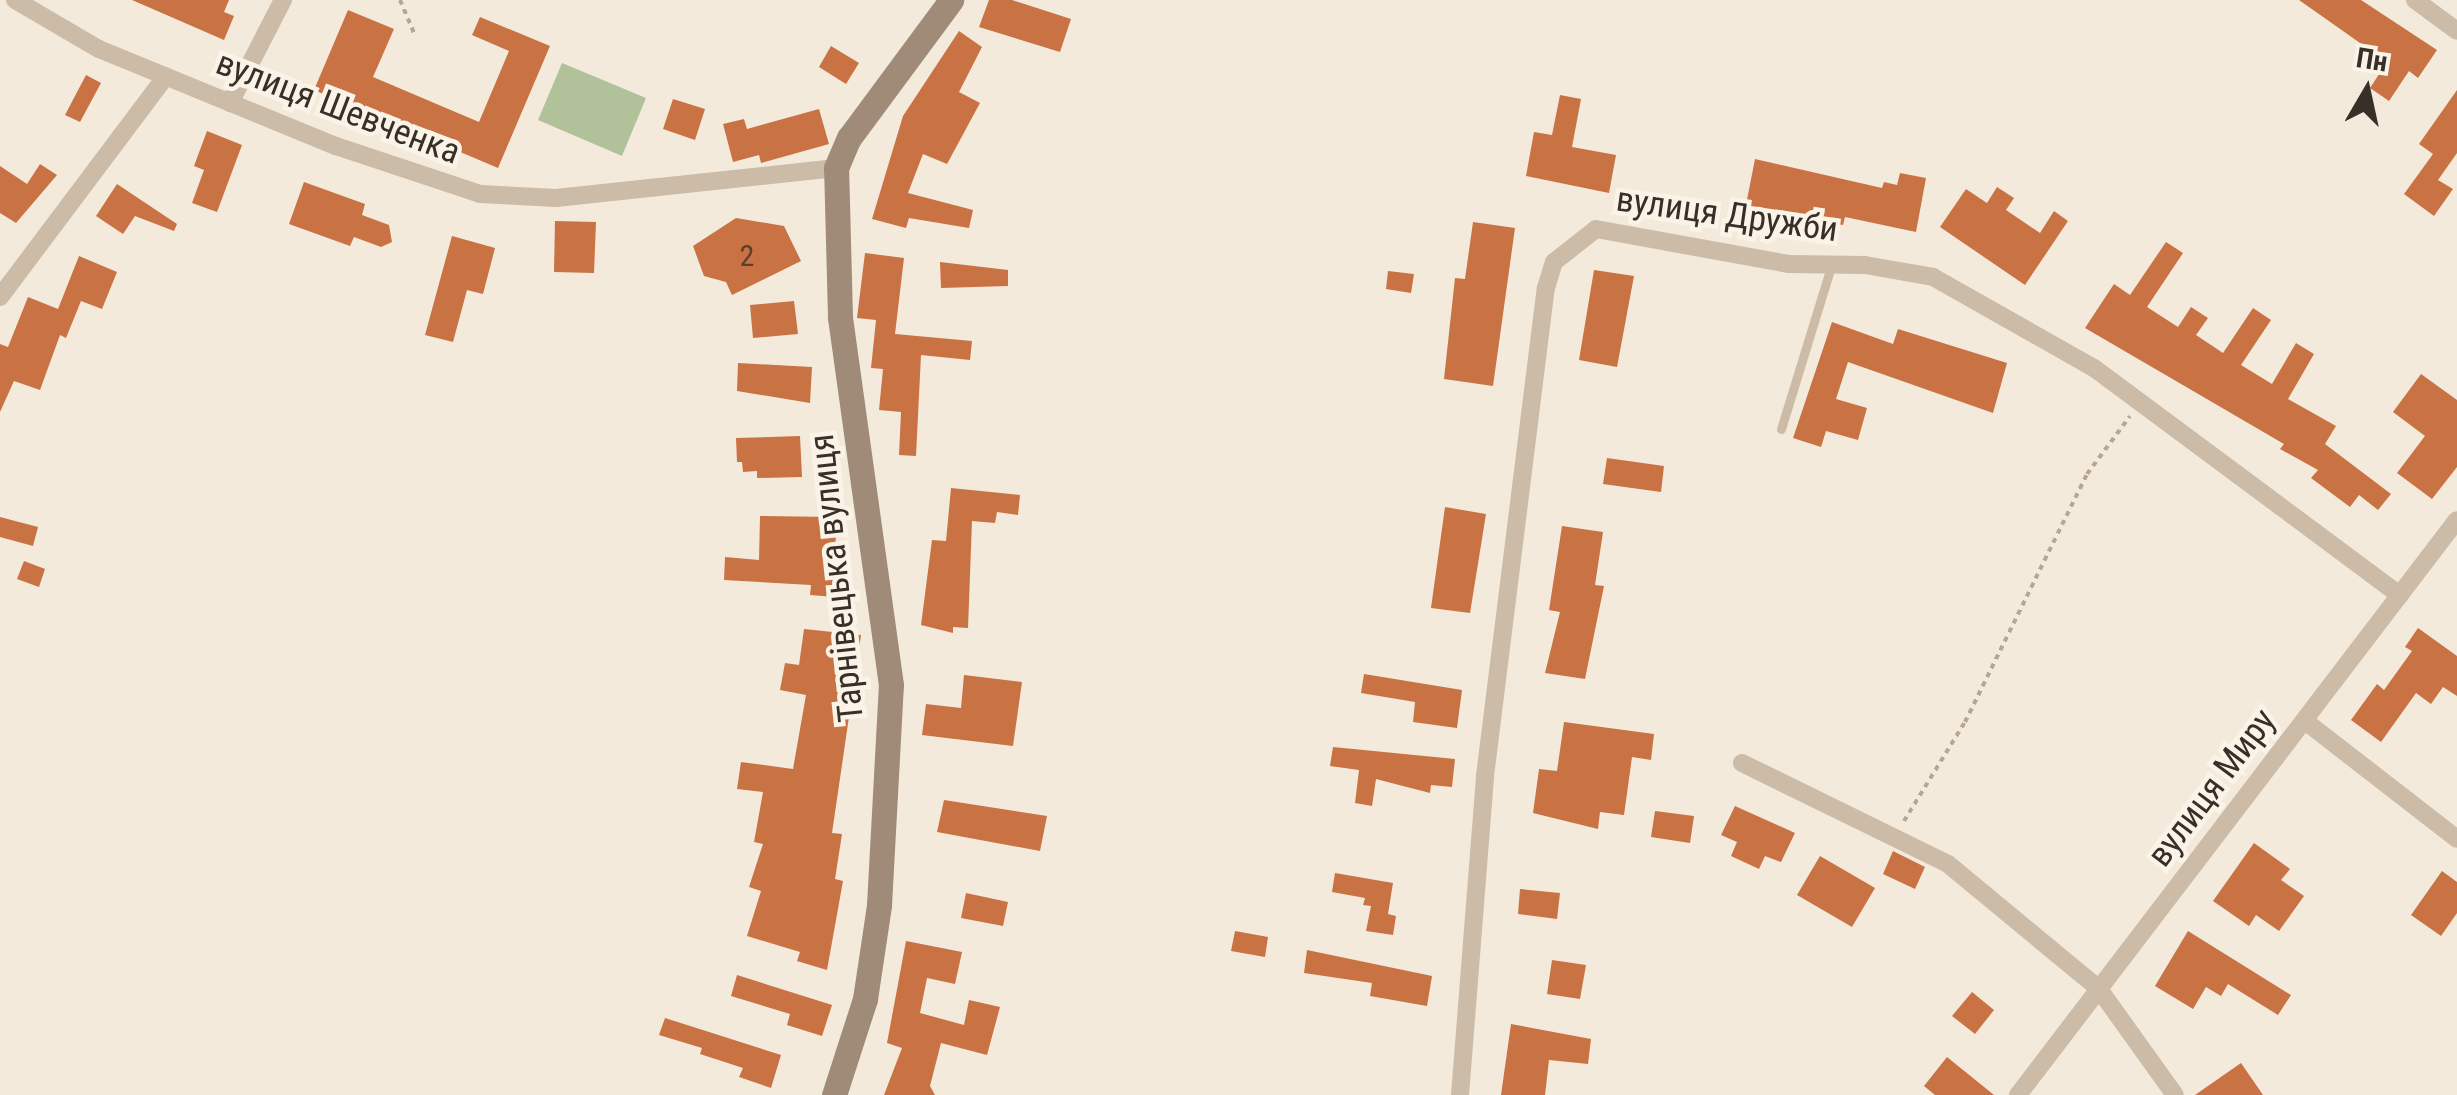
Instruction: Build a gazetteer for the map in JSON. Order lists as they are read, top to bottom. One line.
{"streets":{"street":["вулиця Шевченка","вулиця Дружби","Тарнівецька вулиця","вулиця Миру"]},"crossings":[["вулиця Шевченка","Тарнівецька вулиця"],["вулиця Дружби","вулиця Миру"]],"house_numbers":["2"],"north":"top"}
